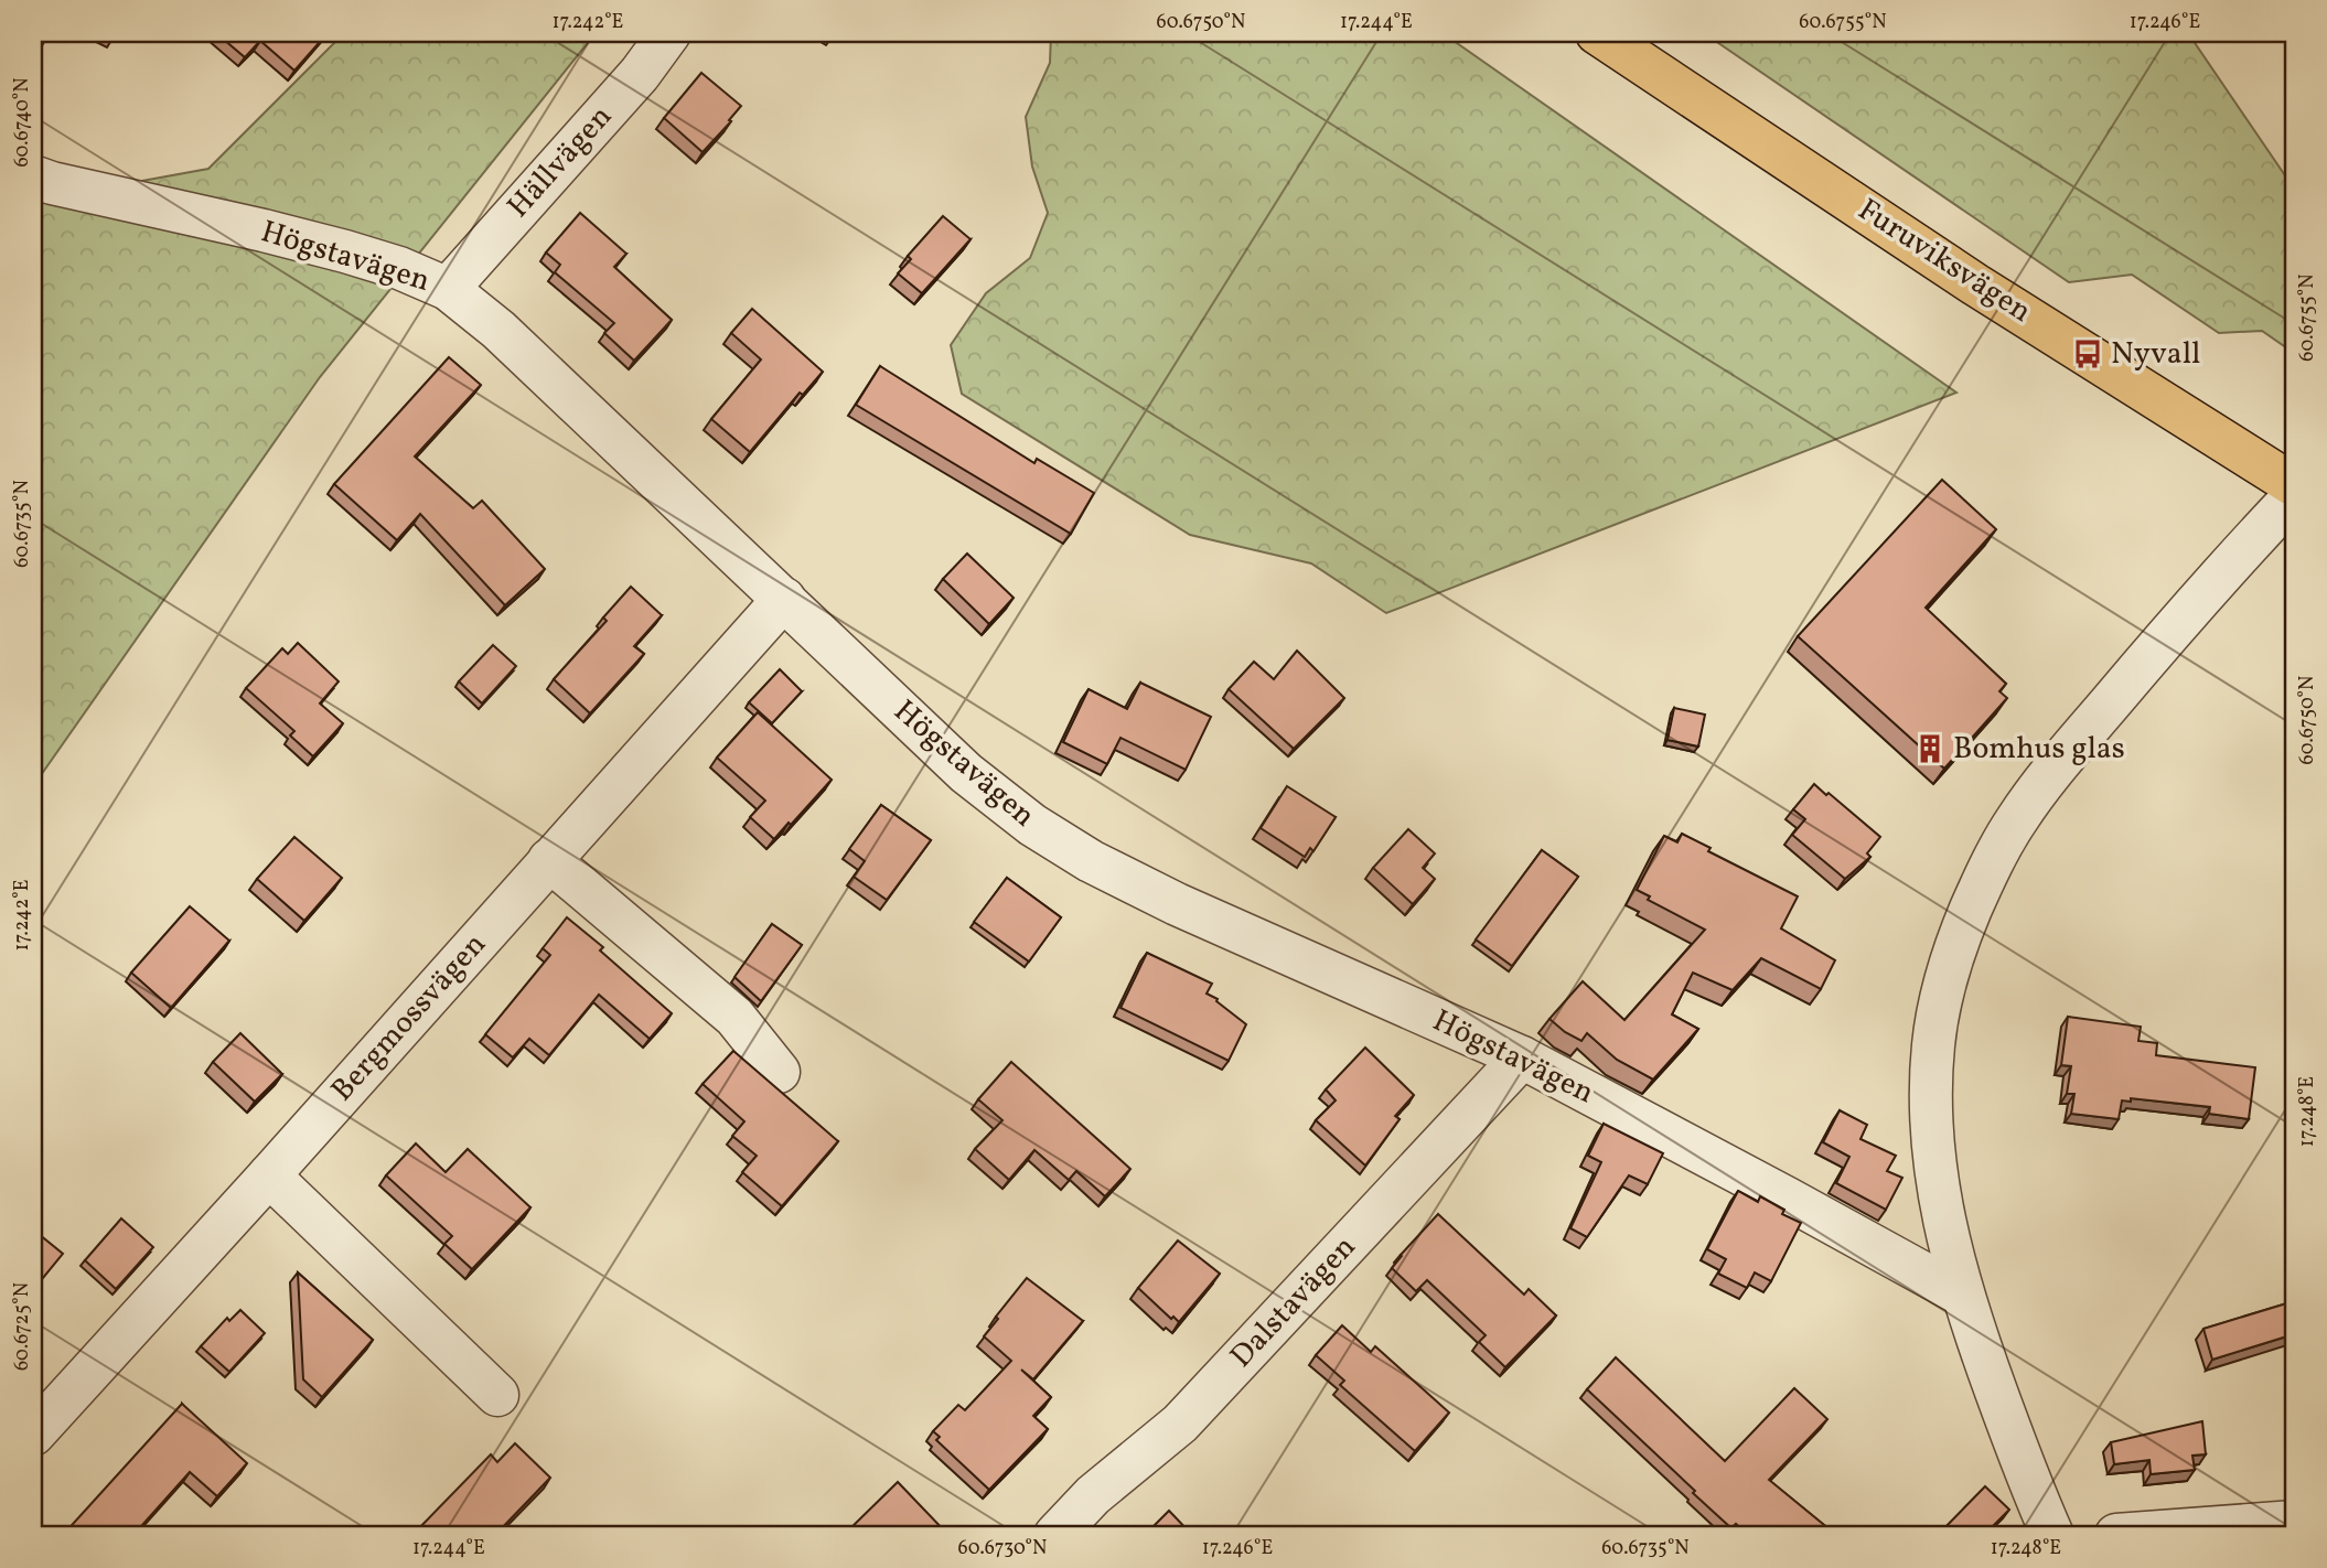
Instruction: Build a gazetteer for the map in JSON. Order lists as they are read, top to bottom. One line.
{"streets":{"main road":["Furuviksvägen"],"street":["Hällvägen","Högstavägen","Bergmossvägen","Dalstavägen"]},"crossings":[["Hällvägen","Högstavägen"],["Högstavägen","Bergmossvägen"],["Högstavägen","Dalstavägen"]],"places":{"bus stop":["Nyvall"],"building":["Bomhus glas"]},"coordinates":["17.242°E","60.6750°N","17.244°E","60.6755°N","17.246°E","60.6740°N","60.6735°N","17.248°E","60.6725°N","60.6730°N"]}
